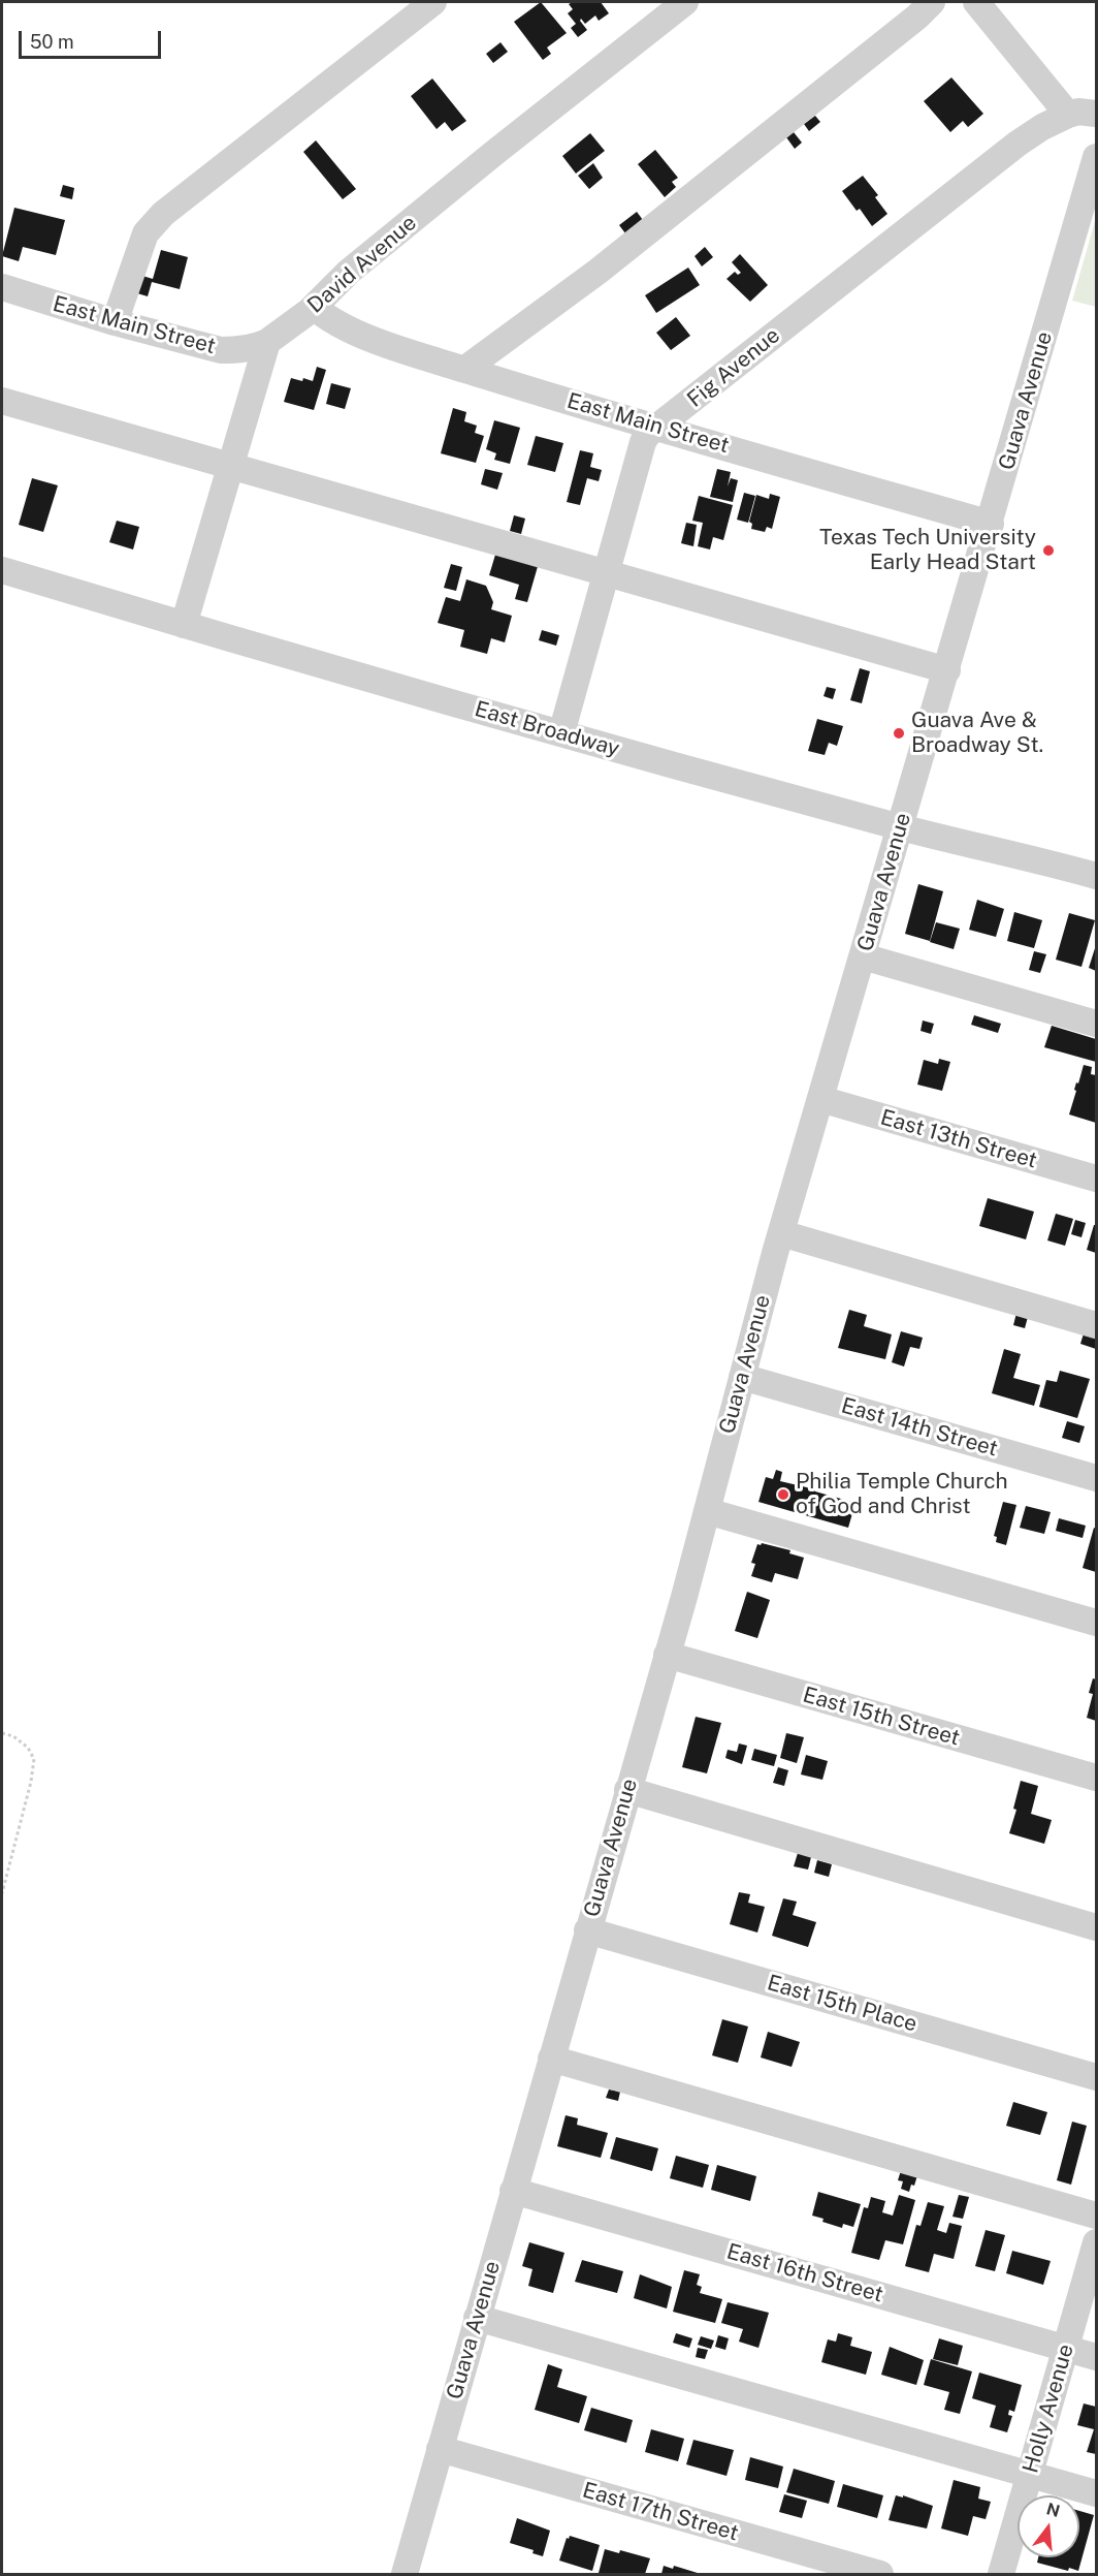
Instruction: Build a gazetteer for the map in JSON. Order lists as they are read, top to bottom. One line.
{"streets":{"street":["David Avenue","East Main Street","Fig Avenue","Guava Avenue","East Broadway","East 13th Street","East 14th Street","East 15th Street","East 15th Place","East 16th Street","Holly Avenue","East 17th Street"]},"crossings":[["David Avenue","East Main Street"],["East Main Street","Fig Avenue"],["East Main Street","Guava Avenue"],["Fig Avenue","East Broadway"],["Guava Avenue","East Broadway"],["Guava Avenue","East 13th Street"],["Guava Avenue","East 14th Street"],["Guava Avenue","East 15th Street"],["Guava Avenue","East 15th Place"],["Guava Avenue","East 16th Street"],["Guava Avenue","East 17th Street"],["East 16th Street","Holly Avenue"]],"places":["Texas Tech University Early Head Start","Guava Ave & Broadway St.","Philia Temple Church of God and Christ"],"scale_bar":"50 m","north":"top"}
